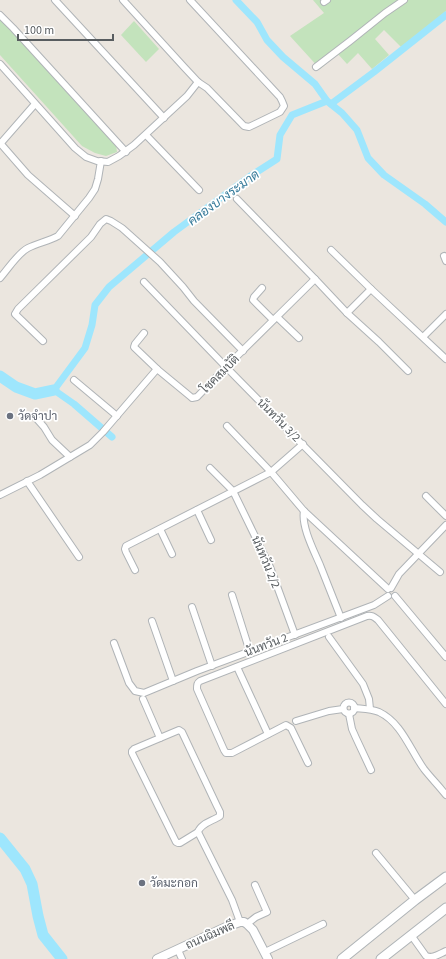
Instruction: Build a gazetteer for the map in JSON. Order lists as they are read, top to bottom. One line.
{"streets":{"street":["โชคสมบัติ","นันทวัน 3/2","นันทวัน 2/2","นันทวัน 2","ถนนฉิมพลี"]},"crossings":[["โชคสมบัติ","นันทวัน 3/2"],["นันทวัน 2/2","นันทวัน 2"]],"water":["คลองบางระมาด"],"places":["วัดจำปา","วัดมะกอก"],"scale_bar":"100 m"}
